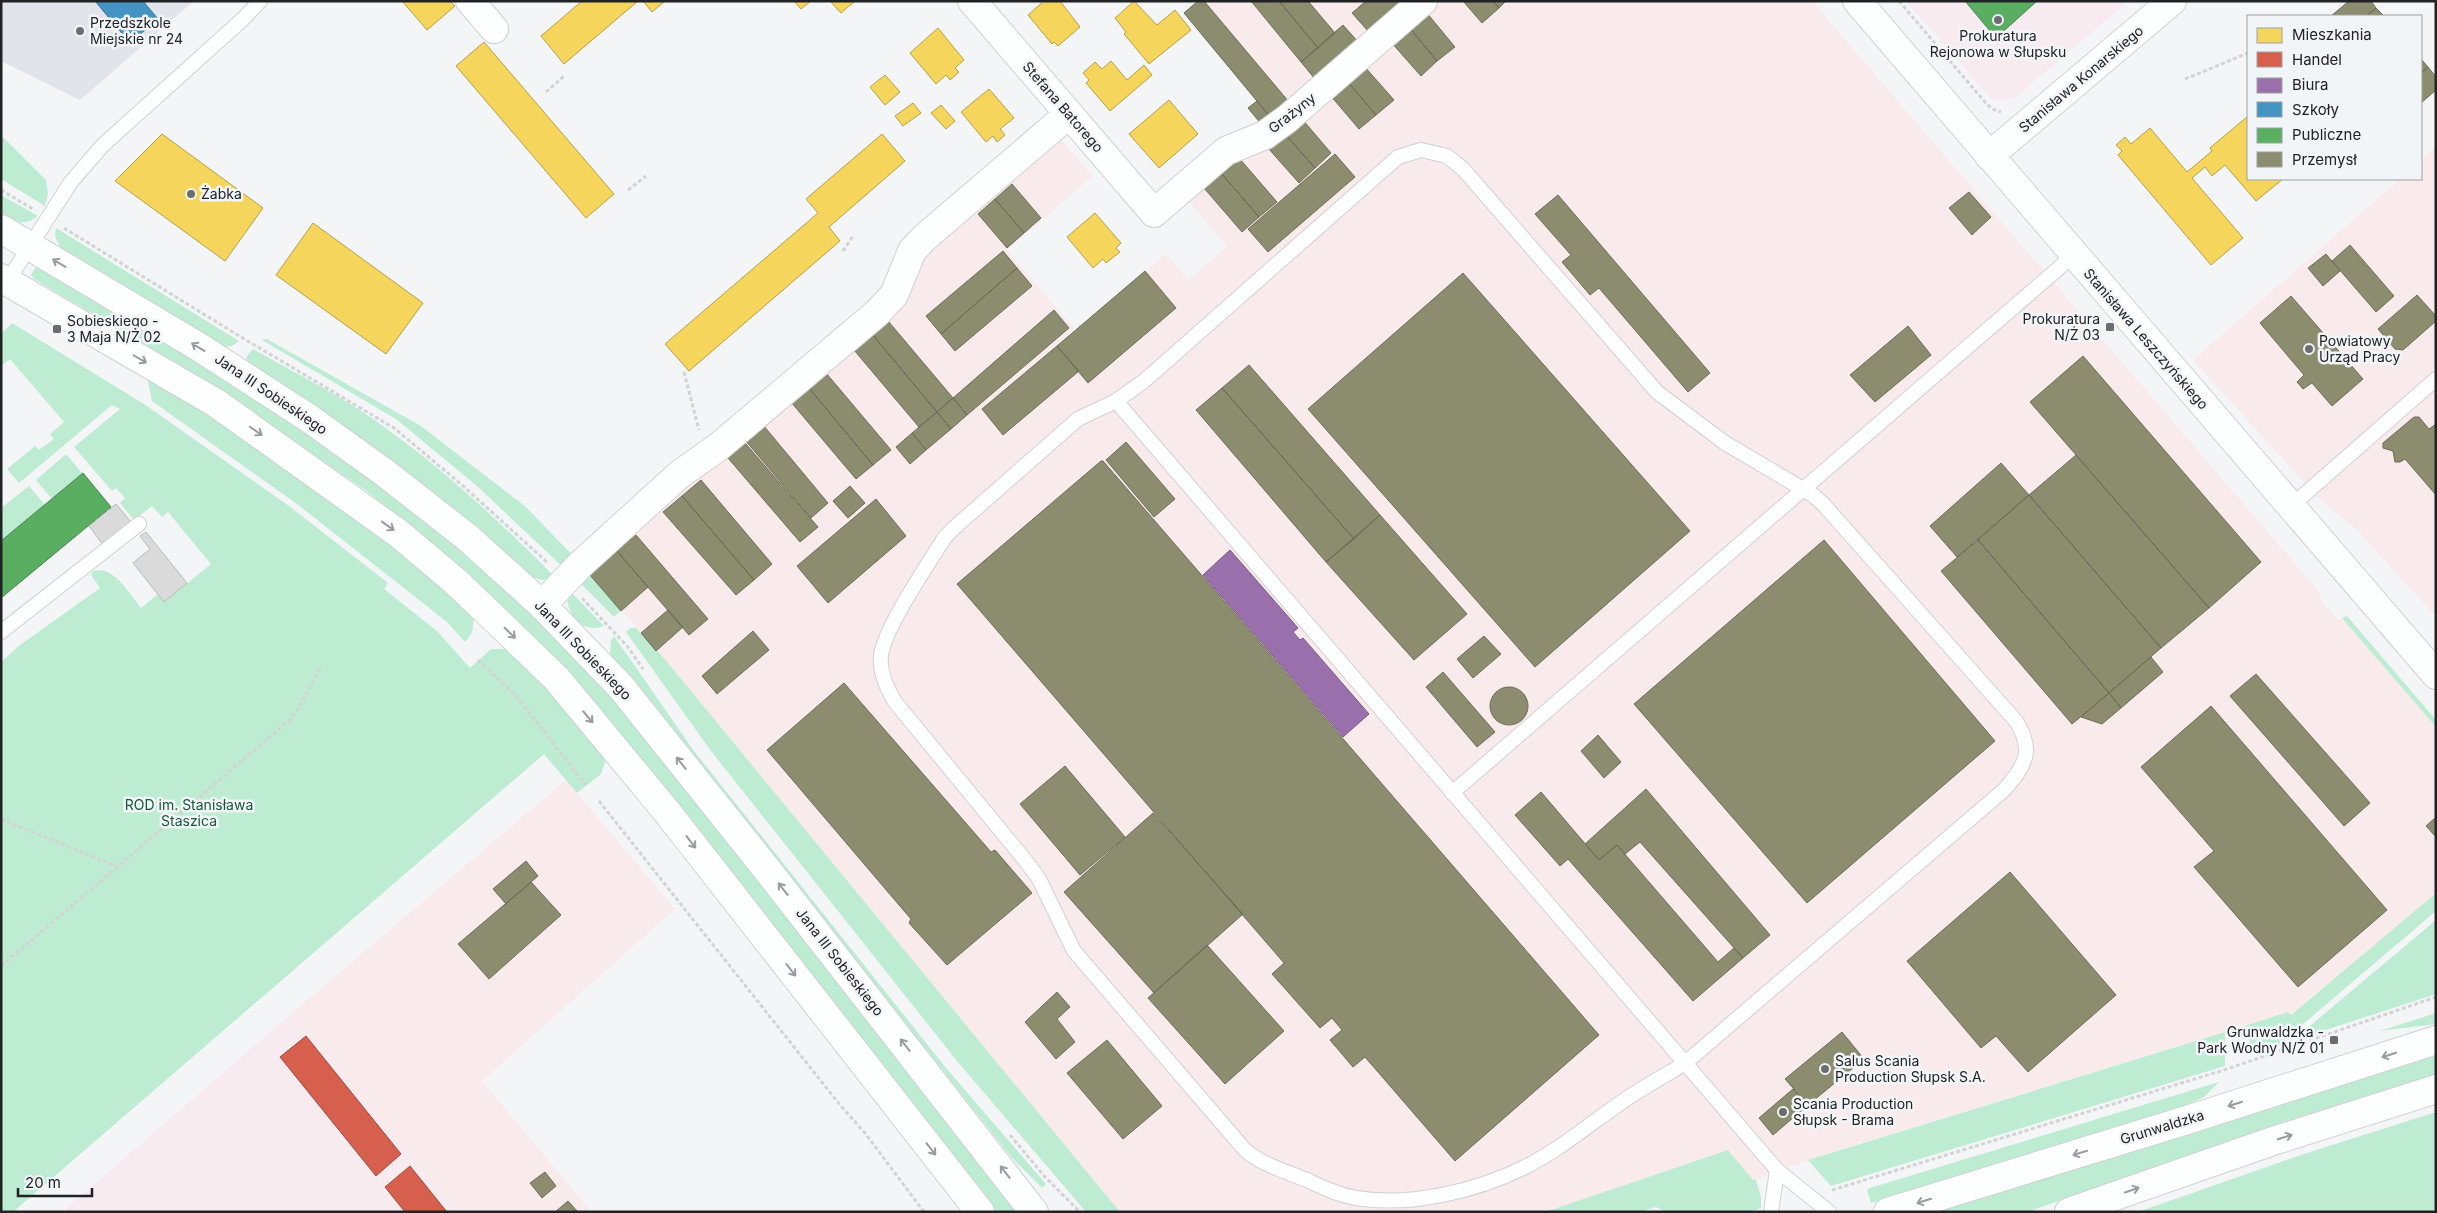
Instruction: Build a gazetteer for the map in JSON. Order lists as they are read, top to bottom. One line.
{"streets":{"street":["Stanisława Konarskiego","Stefana Batorego","Grażyny","Stanisława Leszczyńskiego","Jana III Sobieskiego","Grunwaldzka"]},"crossings":[["Stanisława Konarskiego","Stanisława Leszczyńskiego"],["Stefana Batorego","Grażyny"]],"parks":["ROD im. Stanisława Staszica"],"places":{"other":["Prokuratura Rejonowa w Słupsku","Przedszkole Miejskie nr 24","Żabka","Powiatowy Urząd Pracy","Salus Scania Production Słupsk S.A.","Scania Production Słupsk - Brama"],"transit":["Prokuratura N/Ż 03","Sobieskiego - 3 Maja N/Ż 02","Grunwaldzka - Park Wodny N/Ż 01"]},"legend":["Mieszkania","Handel","Biura","Szkoły","Publiczne","Przemysł"],"scale_bar":"20 m"}
